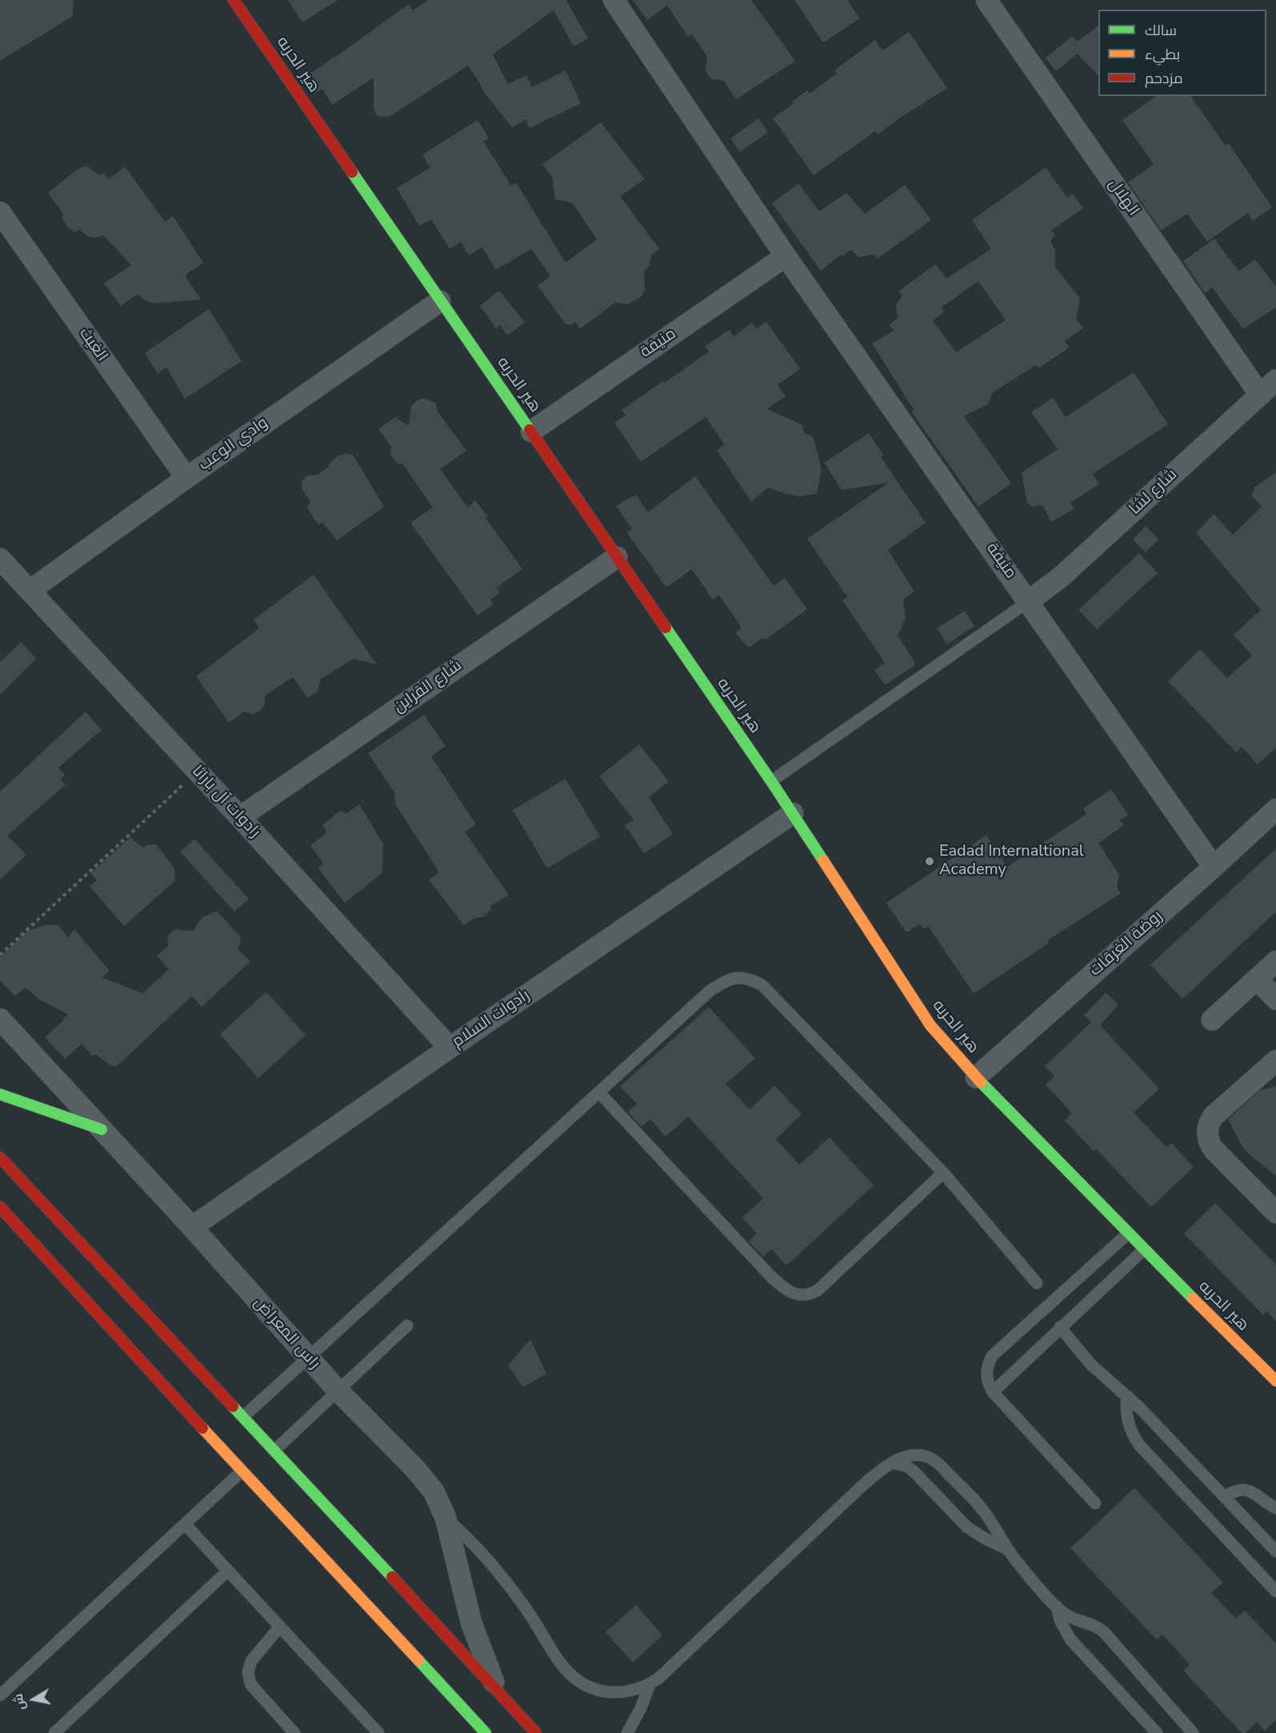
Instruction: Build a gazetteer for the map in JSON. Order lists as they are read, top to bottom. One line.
{"streets":{"street":["هير الحربه","الهلال","منيفة","الغيث","وادي الوعب","شارع لشا","شارع القراين","رادوات آل باراثا","روضة الغرقات","رادوات السلام","راس المعراض"]},"crossings":[["هير الحربه","منيفة"],["هير الحربه","وادي الوعب"],["هير الحربه","شارع القراين"],["هير الحربه","روضة الغرقات"],["هير الحربه","رادوات السلام"],["الهلال","شارع لشا"],["منيفة","شارع لشا"],["منيفة","روضة الغرقات"],["الغيث","وادي الوعب"],["وادي الوعب","رادوات آل باراثا"],["شارع القراين","رادوات آل باراثا"],["رادوات آل باراثا","رادوات السلام"],["رادوات السلام","راس المعراض"]],"places":["Eadad Internaltional Academy"],"legend":["سالك","بطيء","مزدحم"],"north":"left"}
